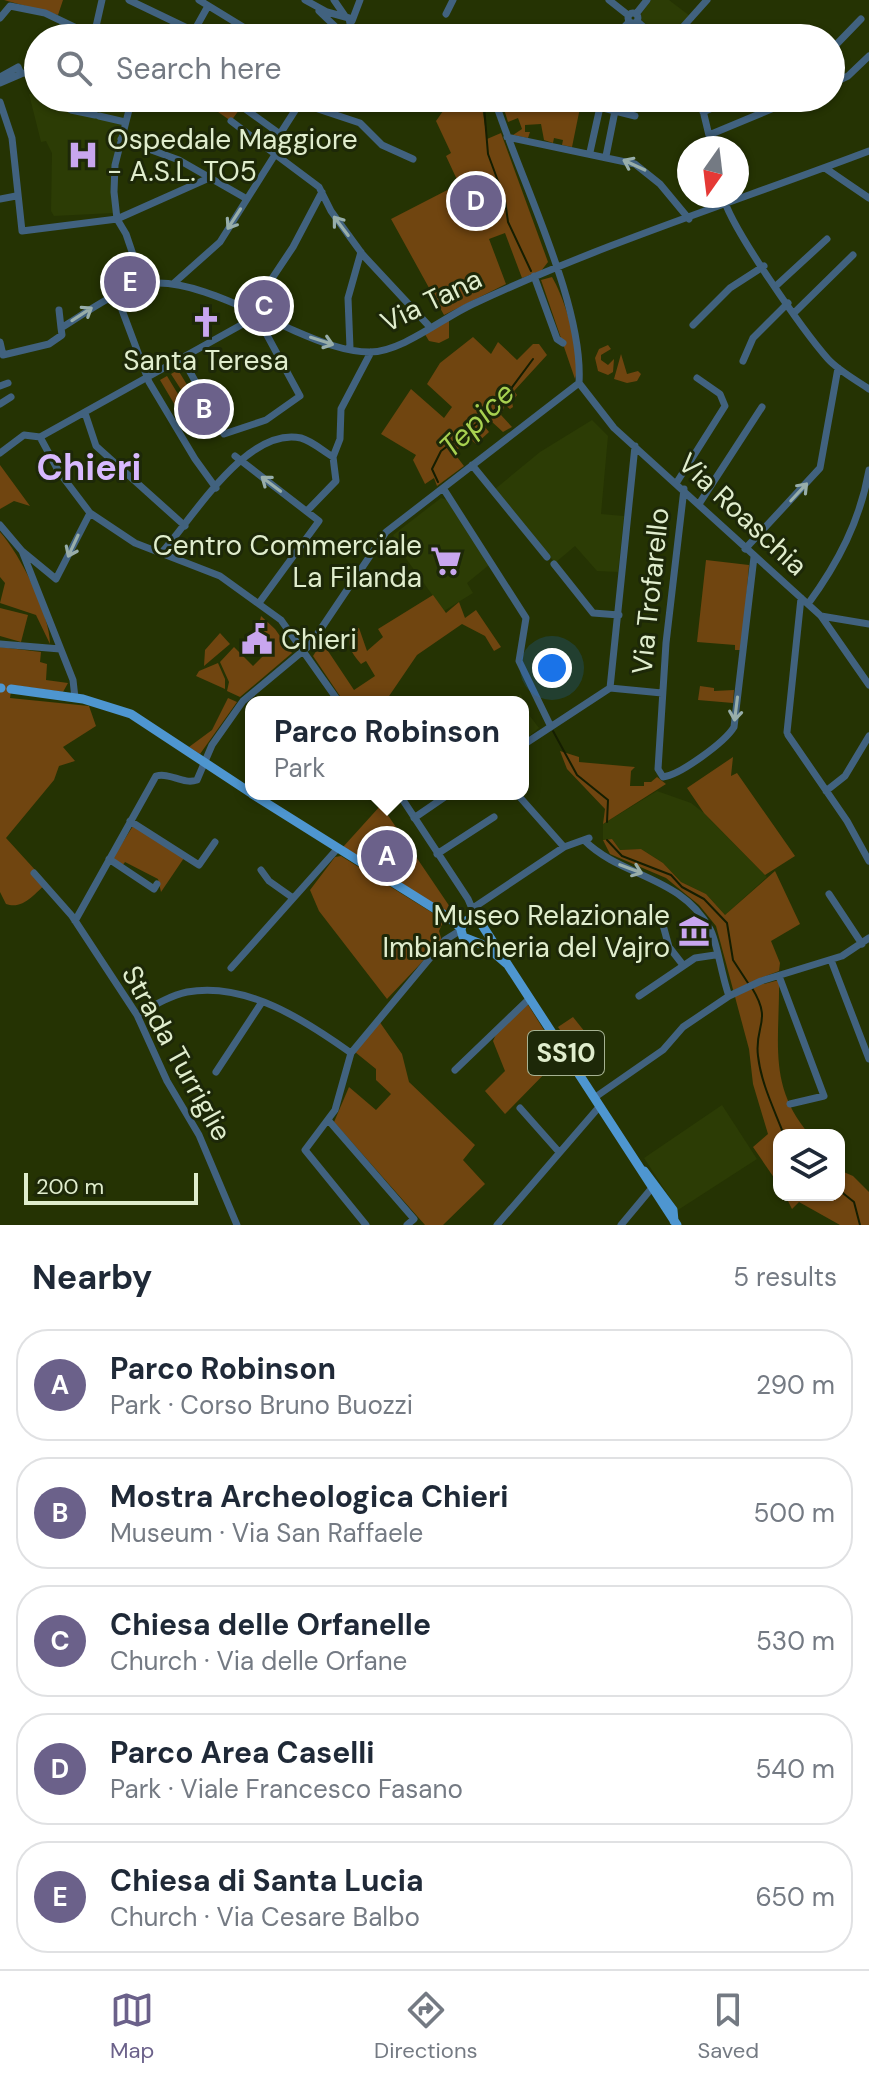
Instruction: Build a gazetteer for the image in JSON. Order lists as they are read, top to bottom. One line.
{"streets":{"main road":["SS10"],"street":["Via Tana","Via Roaschia","Via Trofarello","Strada Turriglie"]},"crossings":[["Via Roaschia","Via Trofarello"]],"districts":["Chieri"],"water":["Tepice"],"places":{"hospital":["Ospedale Maggiore - A.S.L. TO5"],"church":["Santa Teresa"],"supermarket":["Centro Commerciale La Filanda"],"public building":["Chieri"],"museum":["Museo Relazionale Imbiancheria del Vajro"]},"scale_bar":"200 m","north":"bottom","page":{"search":"Search here","pins":["D","E","C","B","A"],"popup":["Parco Robinson","Park"],"scale":"200 m","heading":["Nearby","5 results"],"list":[{"mark":"A","name":"Parco Robinson","note":"Park · Corso Bruno Buozzi","value":"290 m"},{"mark":"B","name":"Mostra Archeologica Chieri","note":"Museum · Via San Raffaele","value":"500 m"},{"mark":"C","name":"Chiesa delle Orfanelle","note":"Church · Via delle Orfane","value":"530 m"},{"mark":"D","name":"Parco Area Caselli","note":"Park · Viale Francesco Fasano","value":"540 m"},{"mark":"E","name":"Chiesa di Santa Lucia","note":"Church · Via Cesare Balbo","value":"650 m"}],"nav":["Map","Directions","Saved"]}}
